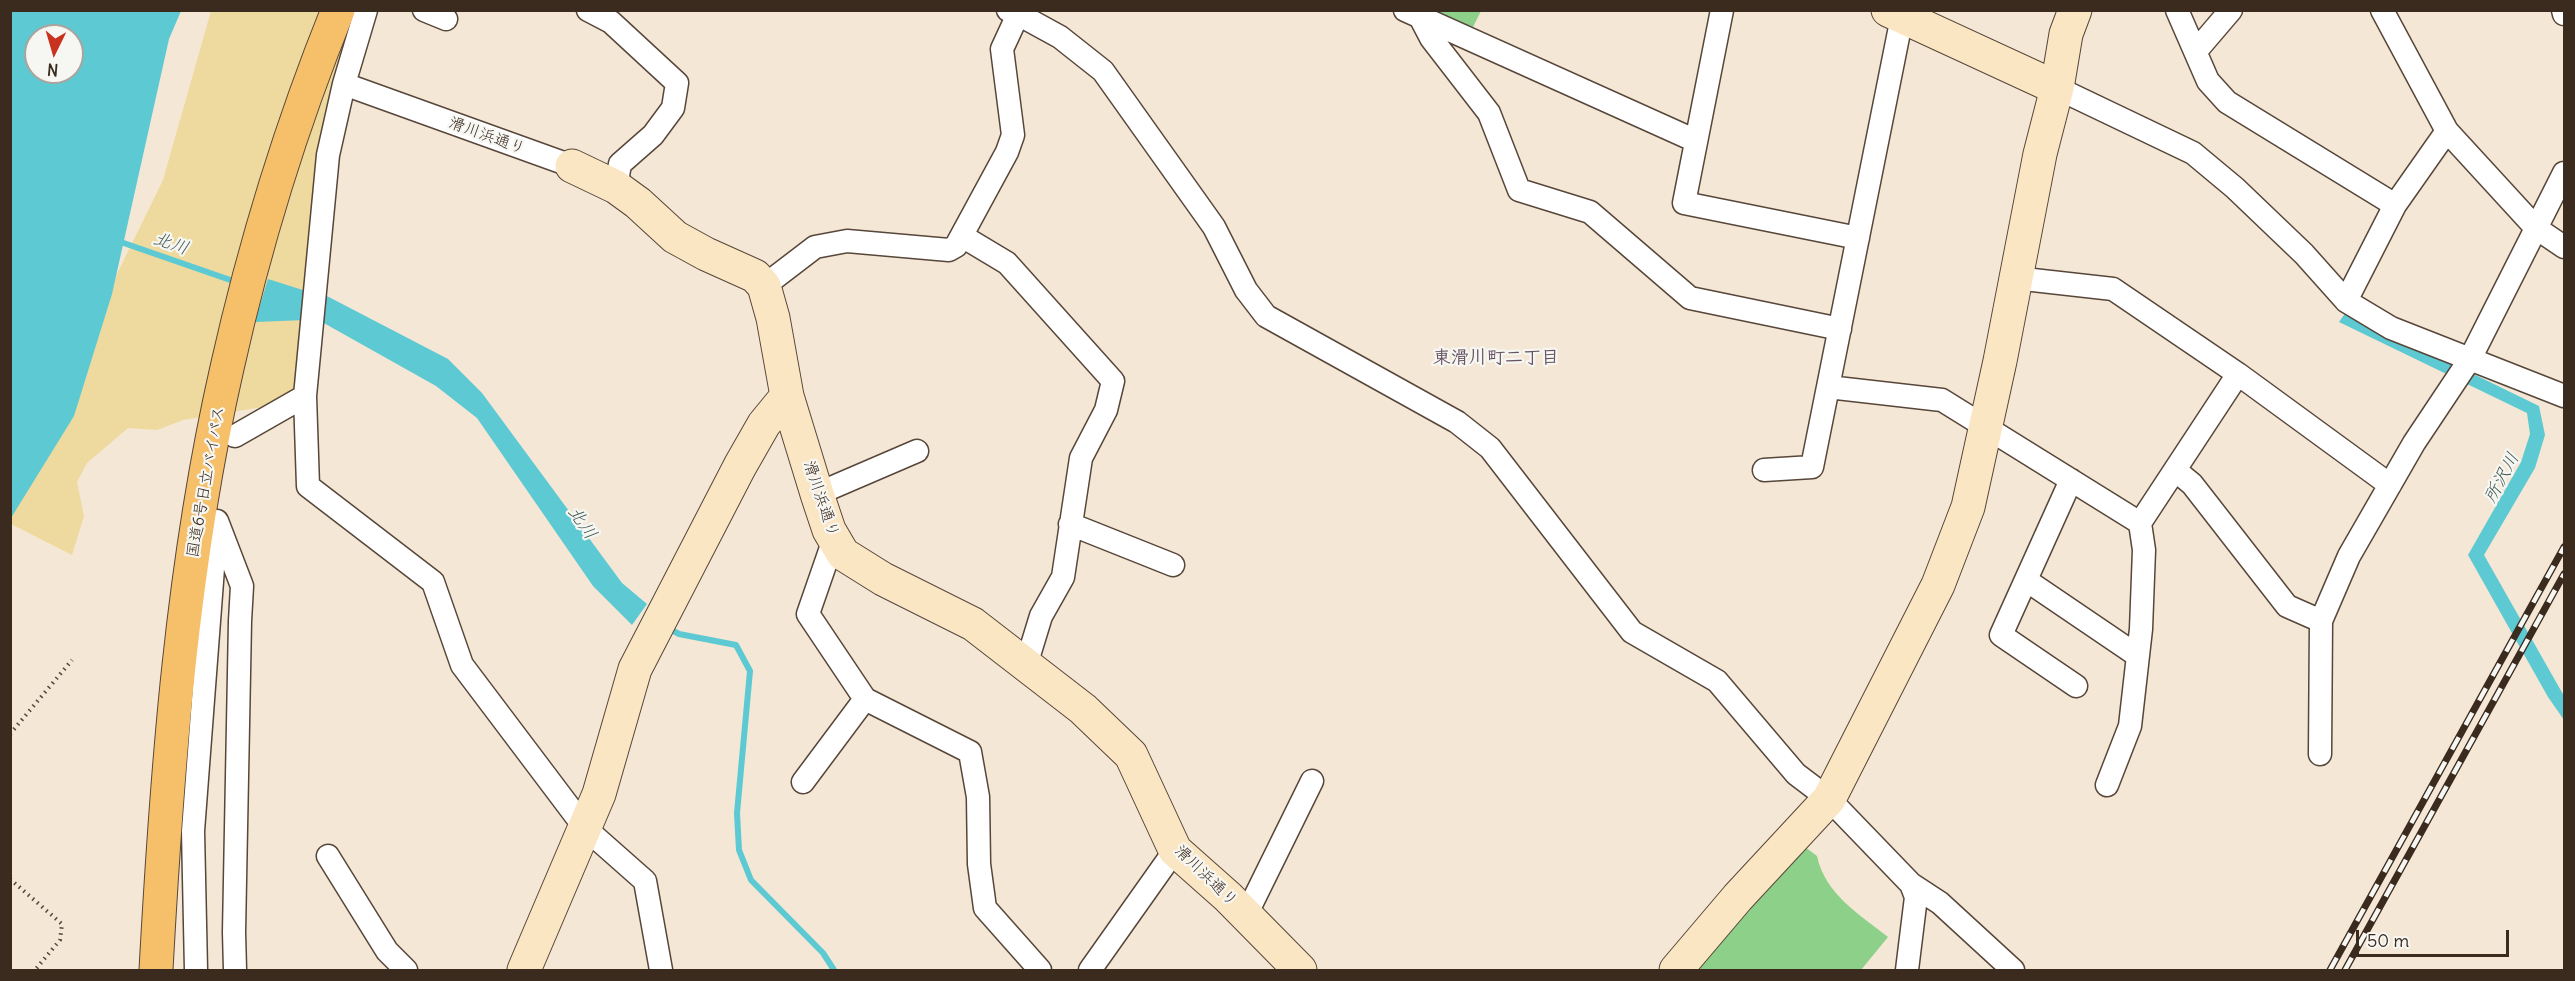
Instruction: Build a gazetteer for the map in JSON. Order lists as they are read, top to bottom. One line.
{"streets":{"highway":["国道6号日立バイパス"],"street":["滑川浜通り"]},"districts":["東滑川町二丁目"],"water":["北川","所沢川"],"scale_bar":"50 m","north":"bottom"}
